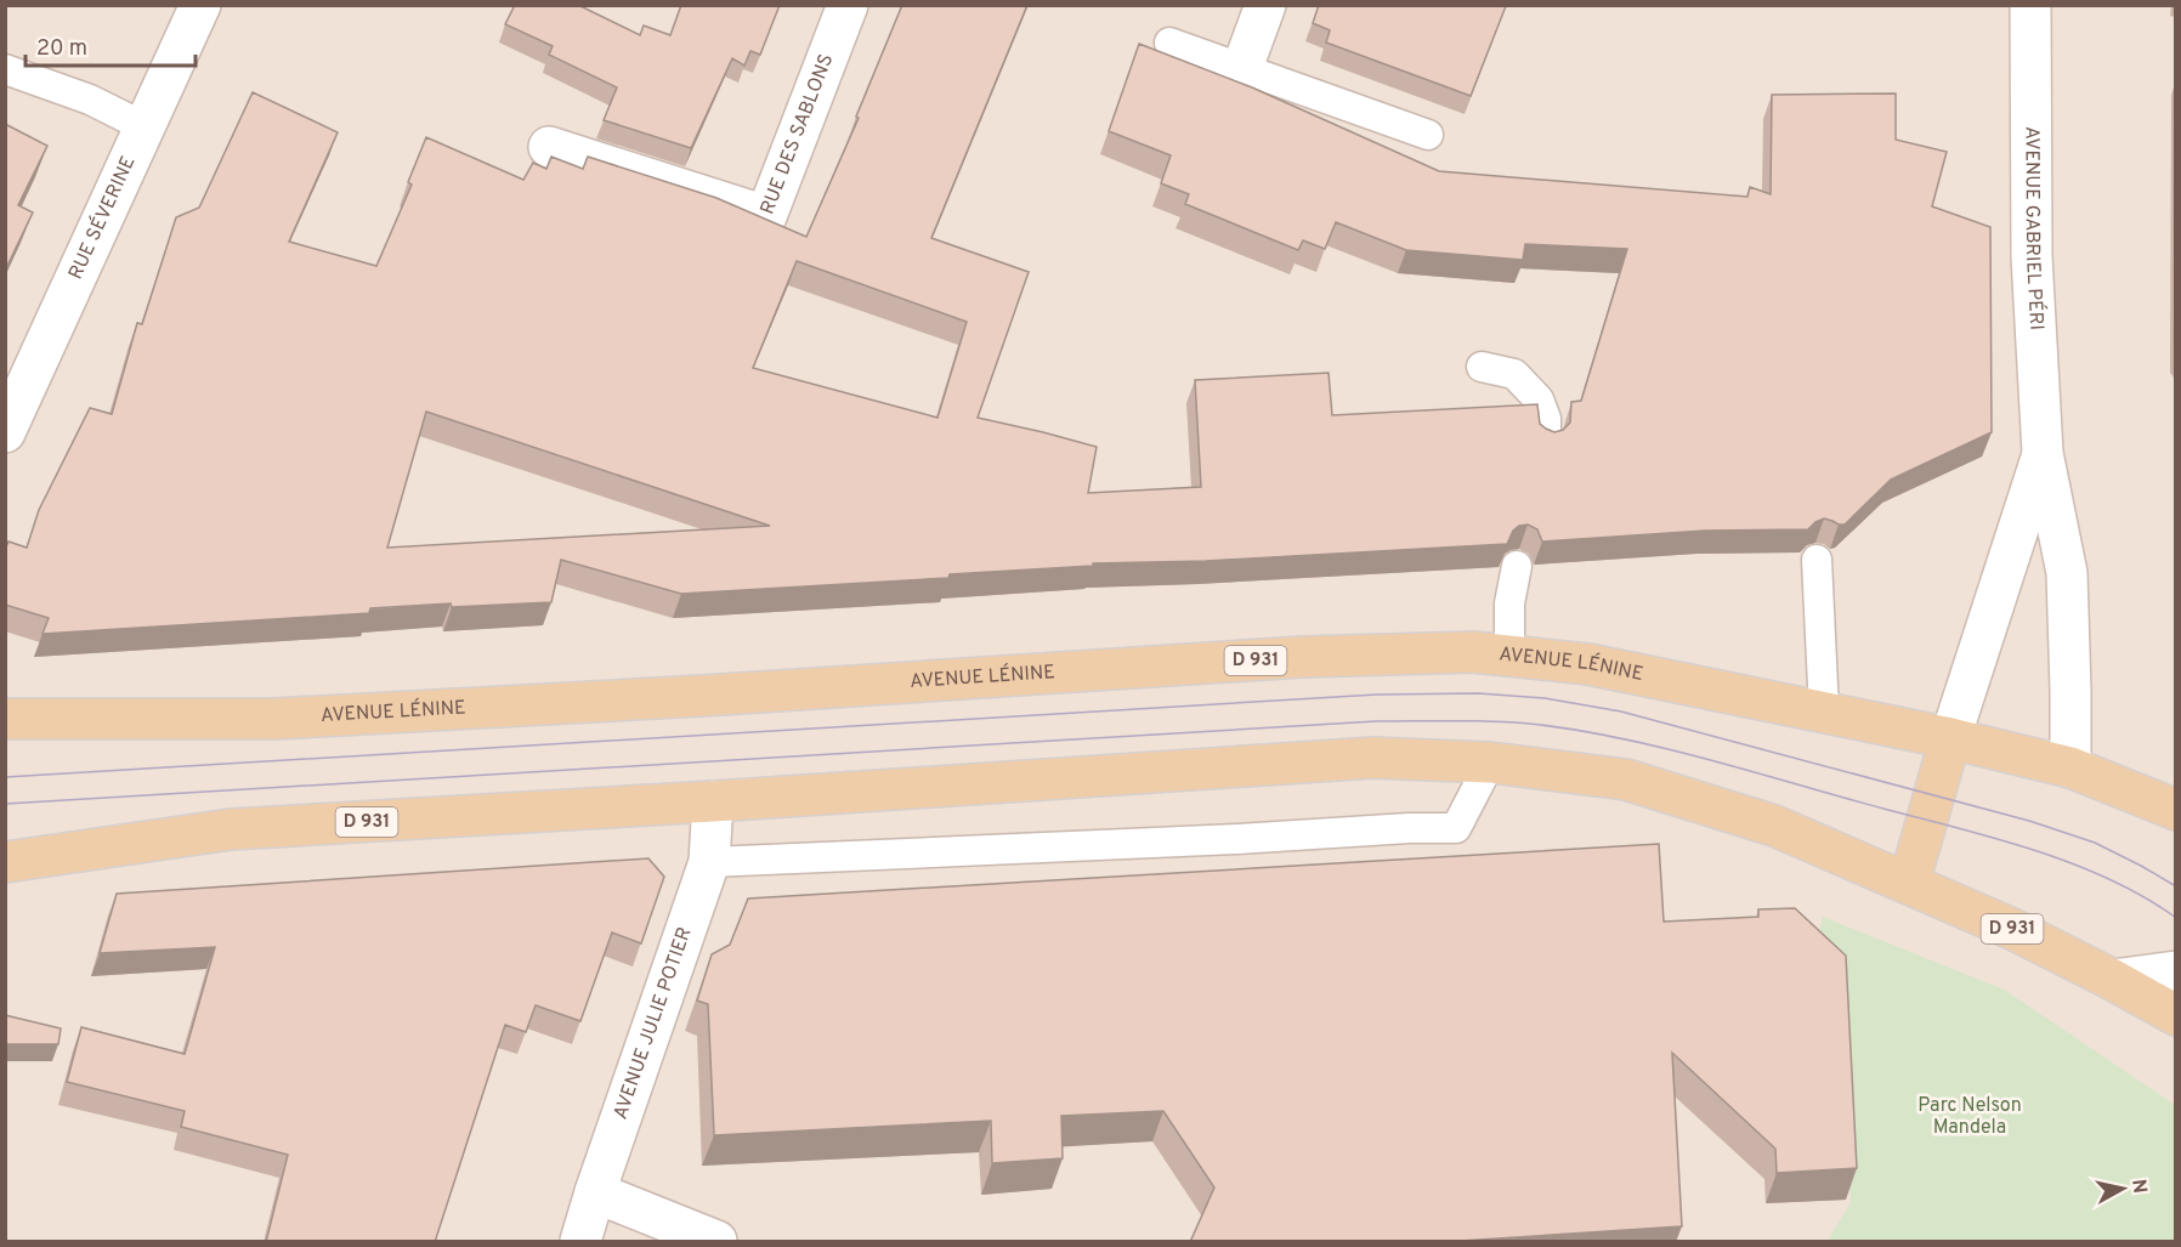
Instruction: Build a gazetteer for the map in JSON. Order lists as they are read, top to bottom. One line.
{"streets":{"main road":["D 931","AVENUE LÉNINE"],"street":["RUE DES SABLONS","RUE SÉVERINE","AVENUE GABRIEL PÉRI","AVENUE JULIE POTIER"]},"crossings":[["AVENUE GABRIEL PÉRI","D 931"],["AVENUE GABRIEL PÉRI","AVENUE LÉNINE"],["D 931","AVENUE LÉNINE"],["D 931","AVENUE JULIE POTIER"]],"parks":["Parc Nelson Mandela"],"scale_bar":"20 m","north":"right"}
